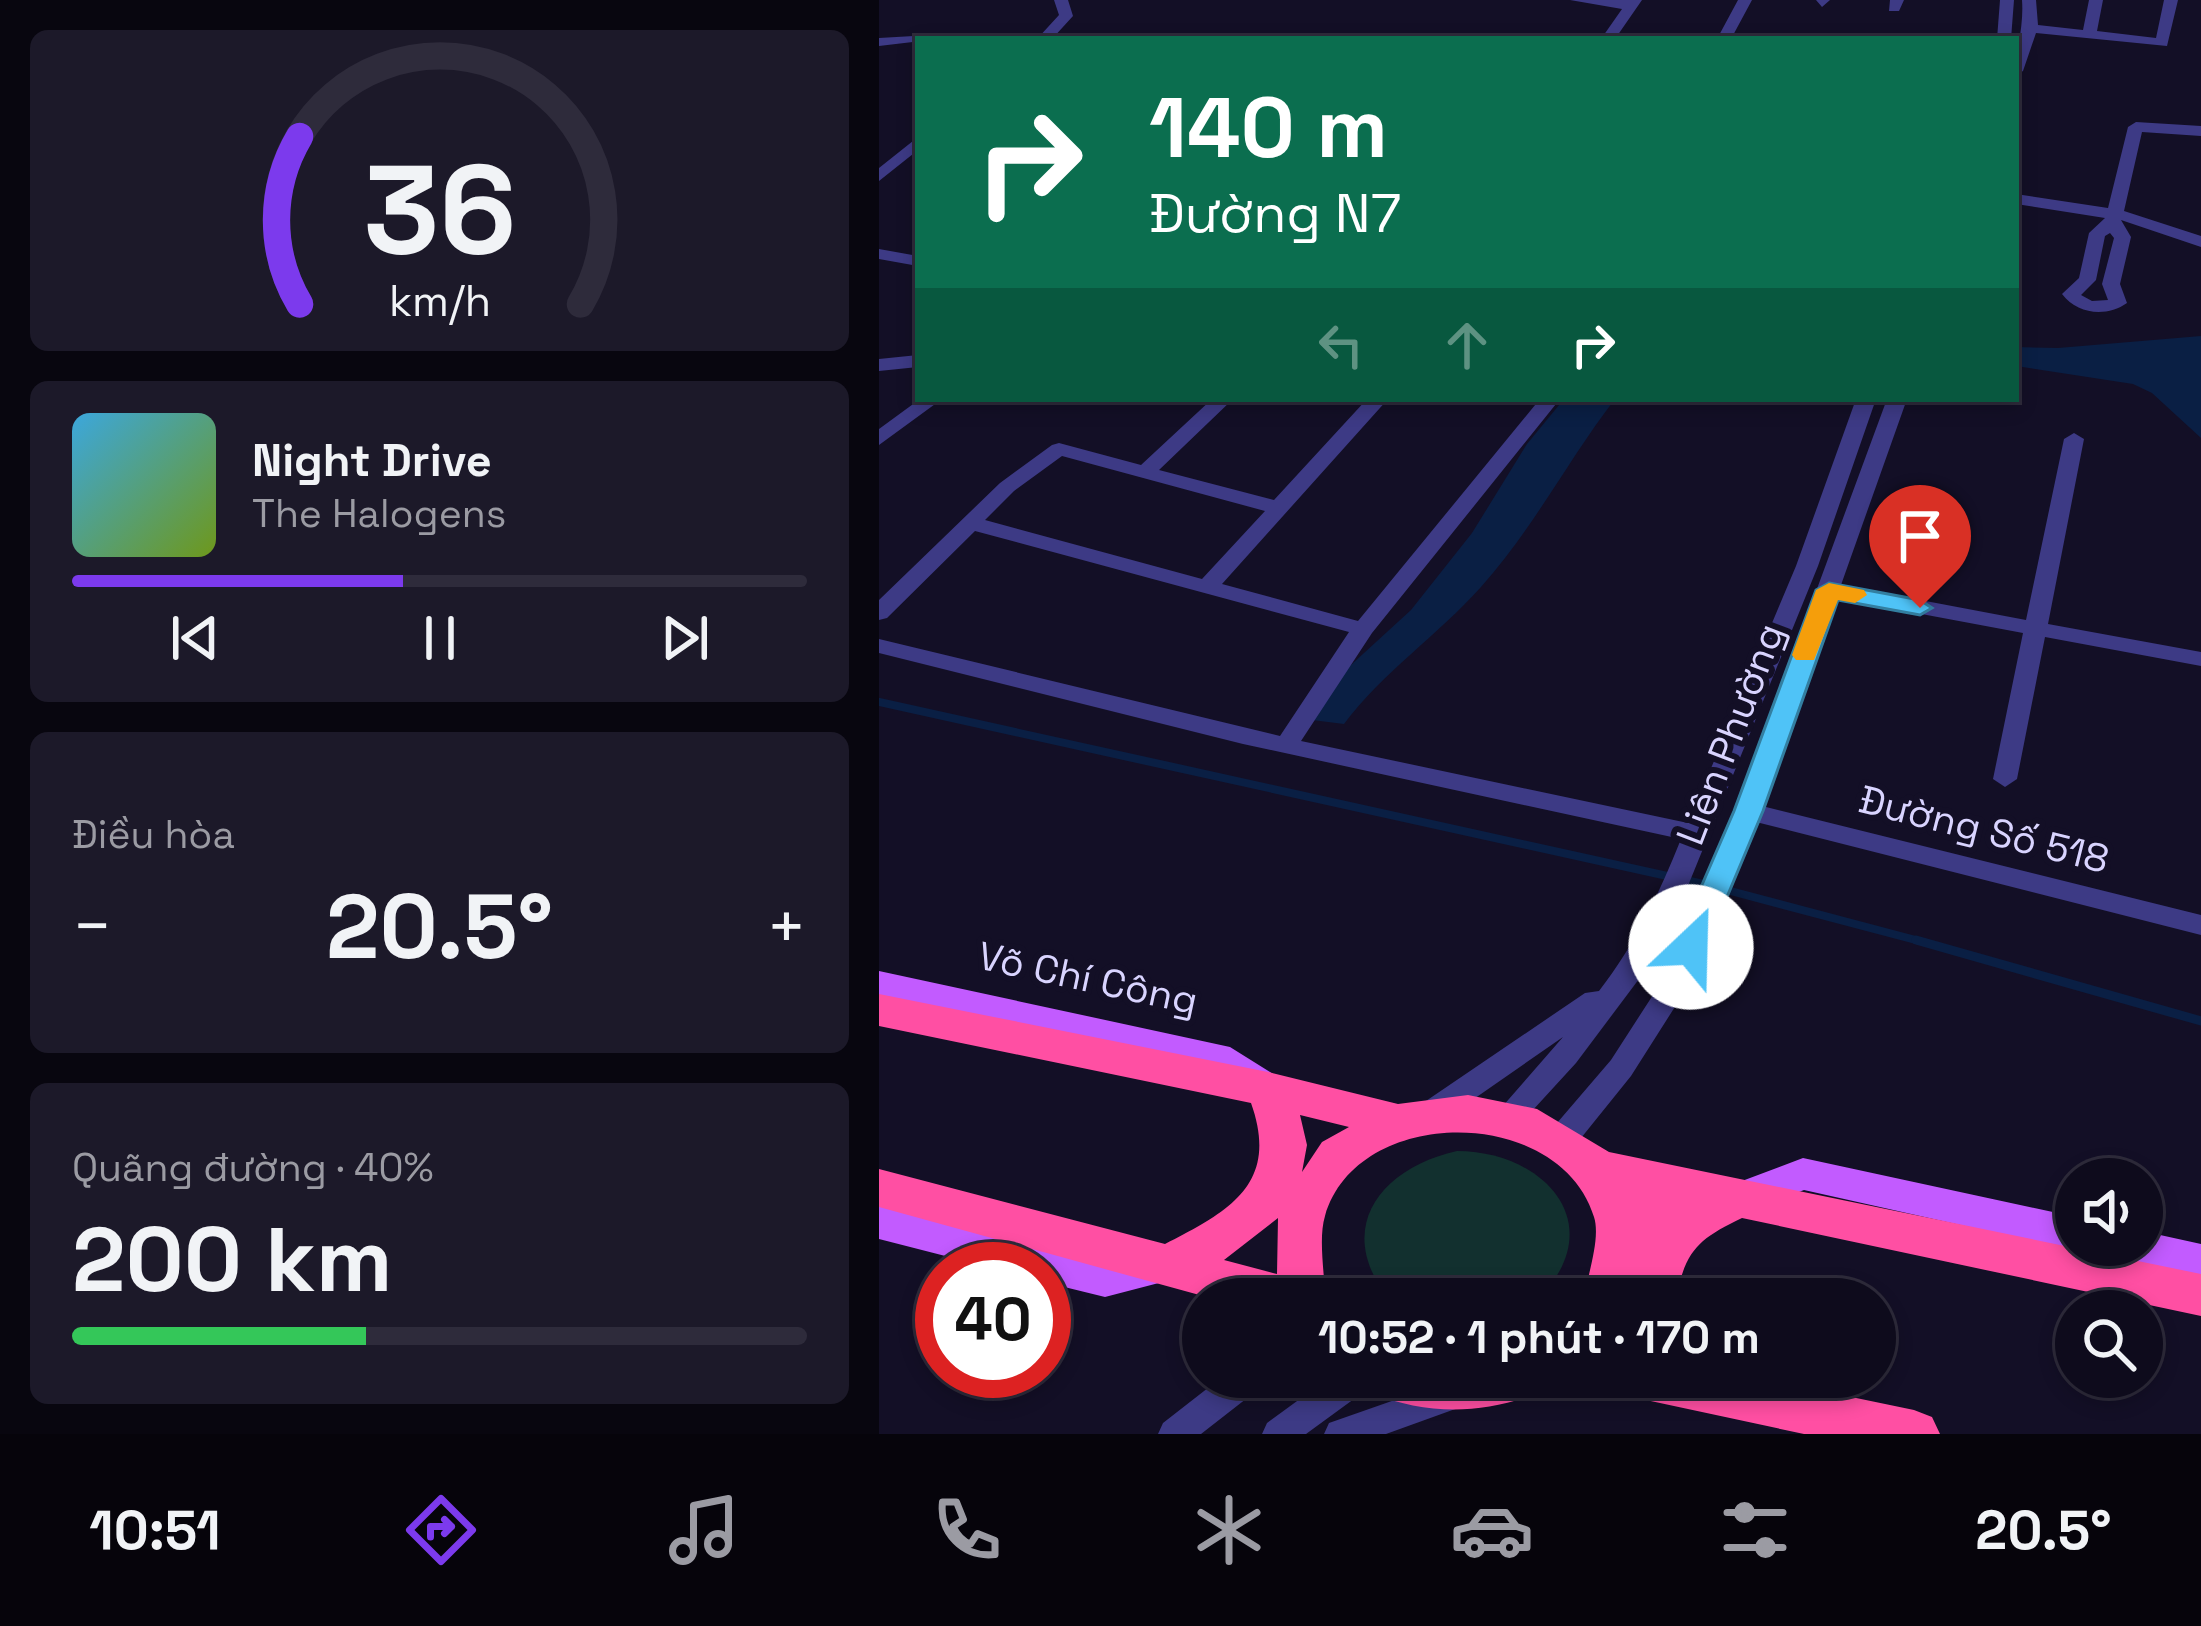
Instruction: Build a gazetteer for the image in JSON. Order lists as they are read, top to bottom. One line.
{"streets":{"highway":["Võ Chí Công"],"street":["Liên Phường","Đường Số 518"]},"crossings":[["Liên Phường","Đường Số 518"],["Liên Phường","Võ Chí Công"]],"page":{"turn":["140 m","Đường N7"],"song":["Night Drive","The Halogens"],"tile":["Điều hòa",["Quãng đường · 40%","200 km"]],"heat":["−","20.5°","+"],"limit":"40","trip":"10:52 · 1 phút · 170 m","tabs":["10:51","20.5°"],"gauge":["36","km/h"]}}
